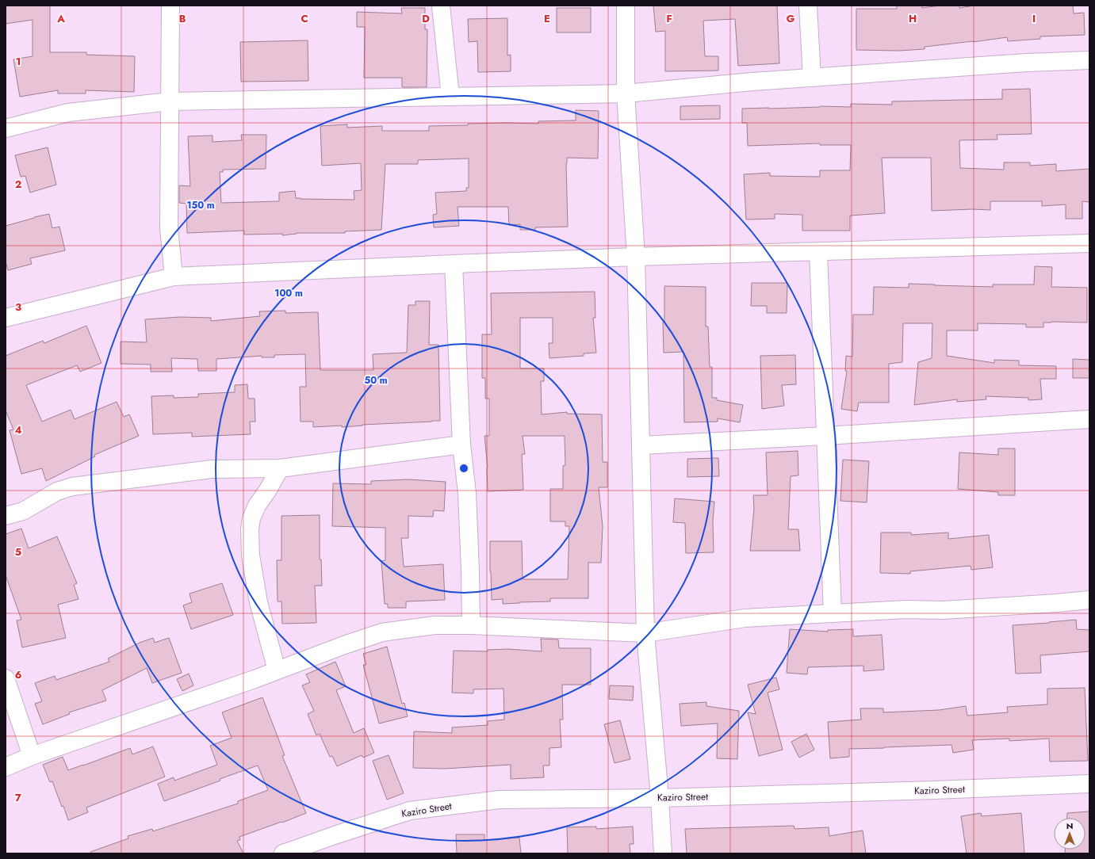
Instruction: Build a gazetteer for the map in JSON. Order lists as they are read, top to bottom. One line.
{"streets":{"street":["Kaziro Street"]},"north":"top","grid":{"columns":["A","B","C","D","E","F","G","H","I"],"rows":["1","2","3","4","5","6","7"]},"rings":["150 m","100 m","50 m"]}
